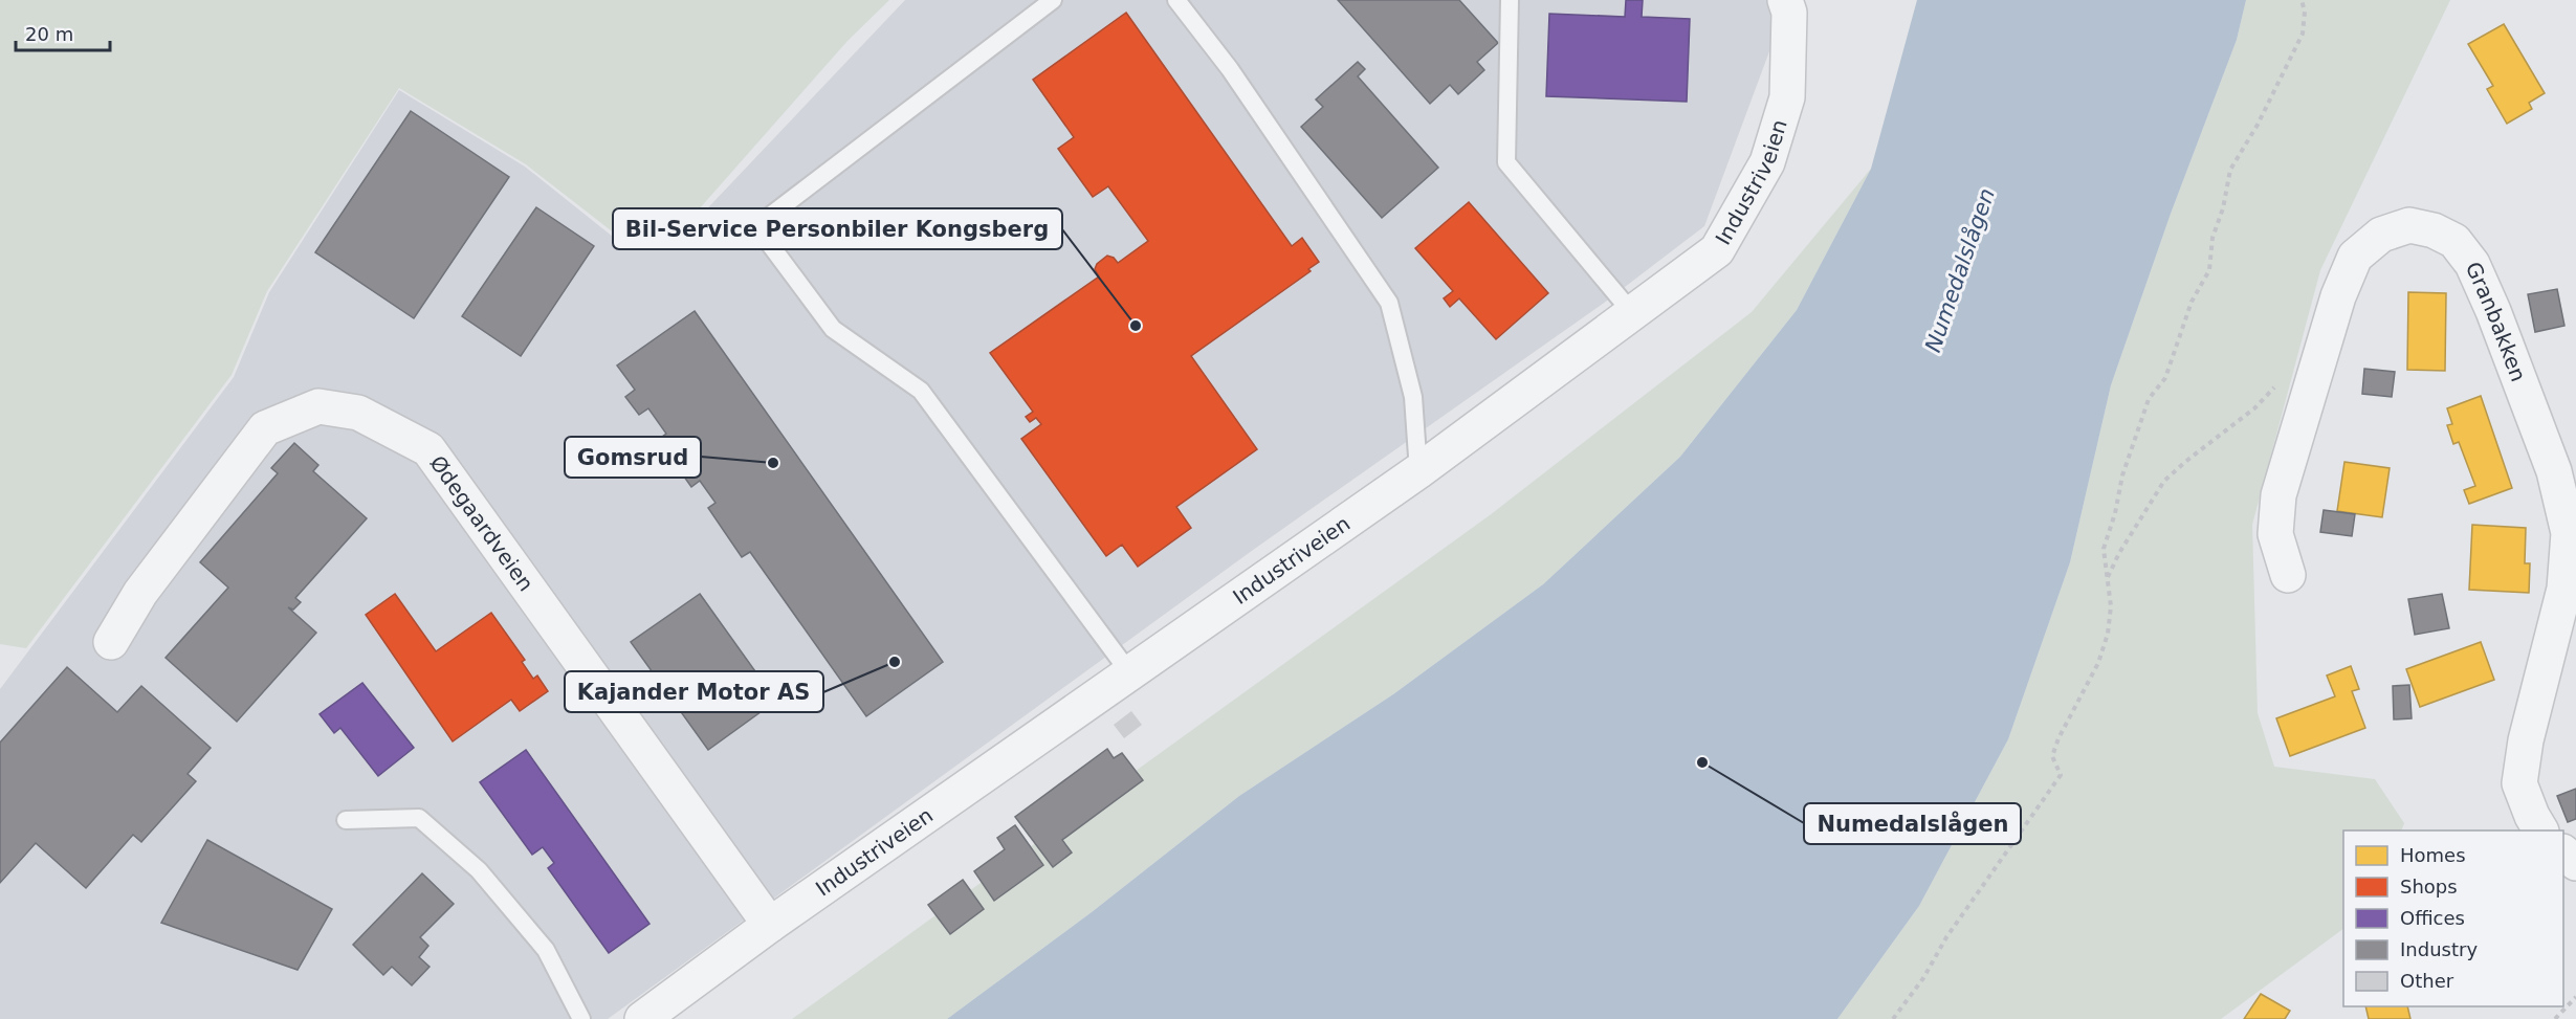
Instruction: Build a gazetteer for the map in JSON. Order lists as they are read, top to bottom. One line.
{"streets":{"street":["Industriveien","Granbakken","Ødegaardveien"]},"crossings":[["Industriveien","Ødegaardveien"]],"water":["Numedalslågen"],"places":["Bil-Service Personbiler Kongsberg","Gomsrud","Kajander Motor AS","Numedalslågen"],"legend":["Homes","Shops","Offices","Industry","Other"],"scale_bar":"20 m"}
